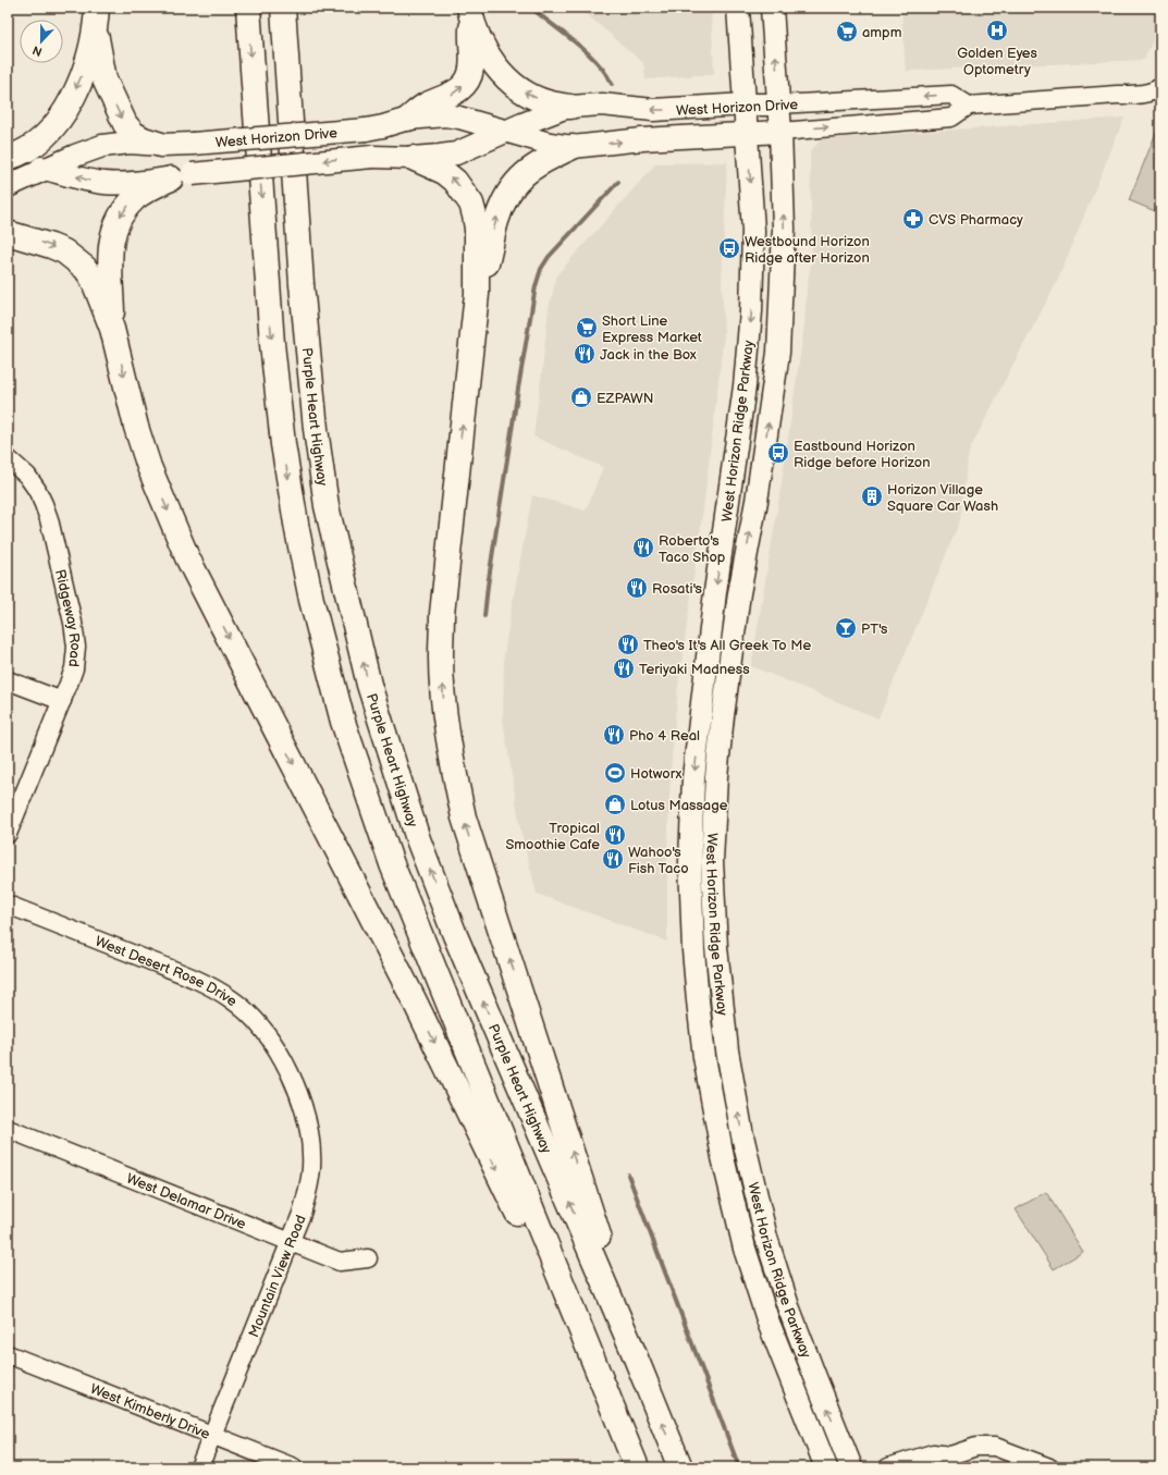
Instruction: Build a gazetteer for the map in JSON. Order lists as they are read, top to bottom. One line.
{"streets":{"highway":["Purple Heart Highway"],"main road":["West Horizon Drive","West Horizon Ridge Parkway"],"street":["Ridgeway Road","West Desert Rose Drive","West Delamar Drive","Mountain View Road","West Kimberly Drive"]},"crossings":[["West Horizon Drive","West Horizon Ridge Parkway"],["West Desert Rose Drive","Mountain View Road"],["West Delamar Drive","Mountain View Road"],["Mountain View Road","West Kimberly Drive"]],"places":{"hospital":["Golden Eyes Optometry"],"supermarket":["ampm","Short Line Express Market"],"pharmacy":["CVS Pharmacy"],"bus stop":["Westbound Horizon Ridge after Horizon","Eastbound Horizon Ridge before Horizon"],"restaurant":["Jack in the Box","Roberto's Taco Shop","Rosati's","Theo's It's All Greek To Me","Teriyaki Madness","Pho 4 Real","Tropical Smoothie Cafe","Wahoo's Fish Taco"],"shop":["EZPAWN","Lotus Massage"],"building":["Horizon Village Square Car Wash"],"bar":["PT's"],"sports":["Hotworx"]},"north":"bottom"}
